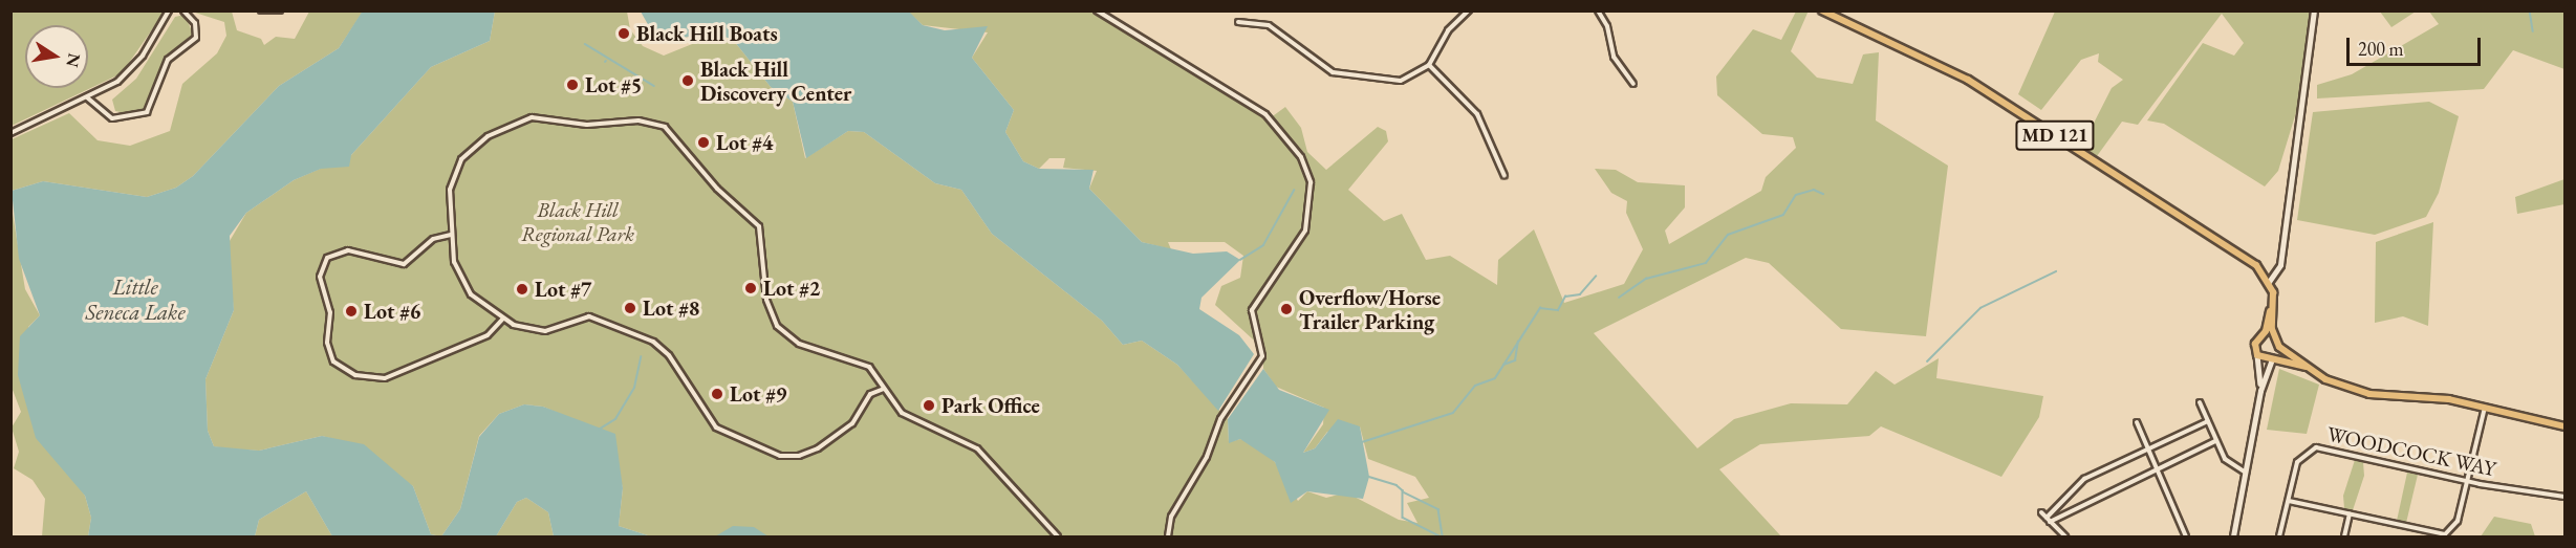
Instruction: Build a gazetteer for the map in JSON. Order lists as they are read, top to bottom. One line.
{"streets":{"main road":["MD 121"],"street":["WOODCOCK WAY"]},"water":["Little Seneca Lake"],"parks":["Black Hill Regional Park"],"places":["Black Hill Boats","Black Hill Discovery Center","Lot #5","Lot #4","Lot #2","Lot #7","Lot #8","Overflow/Horse Trailer Parking","Lot #6","Lot #9","Park Office"],"scale_bar":"200 m","north":"right"}
